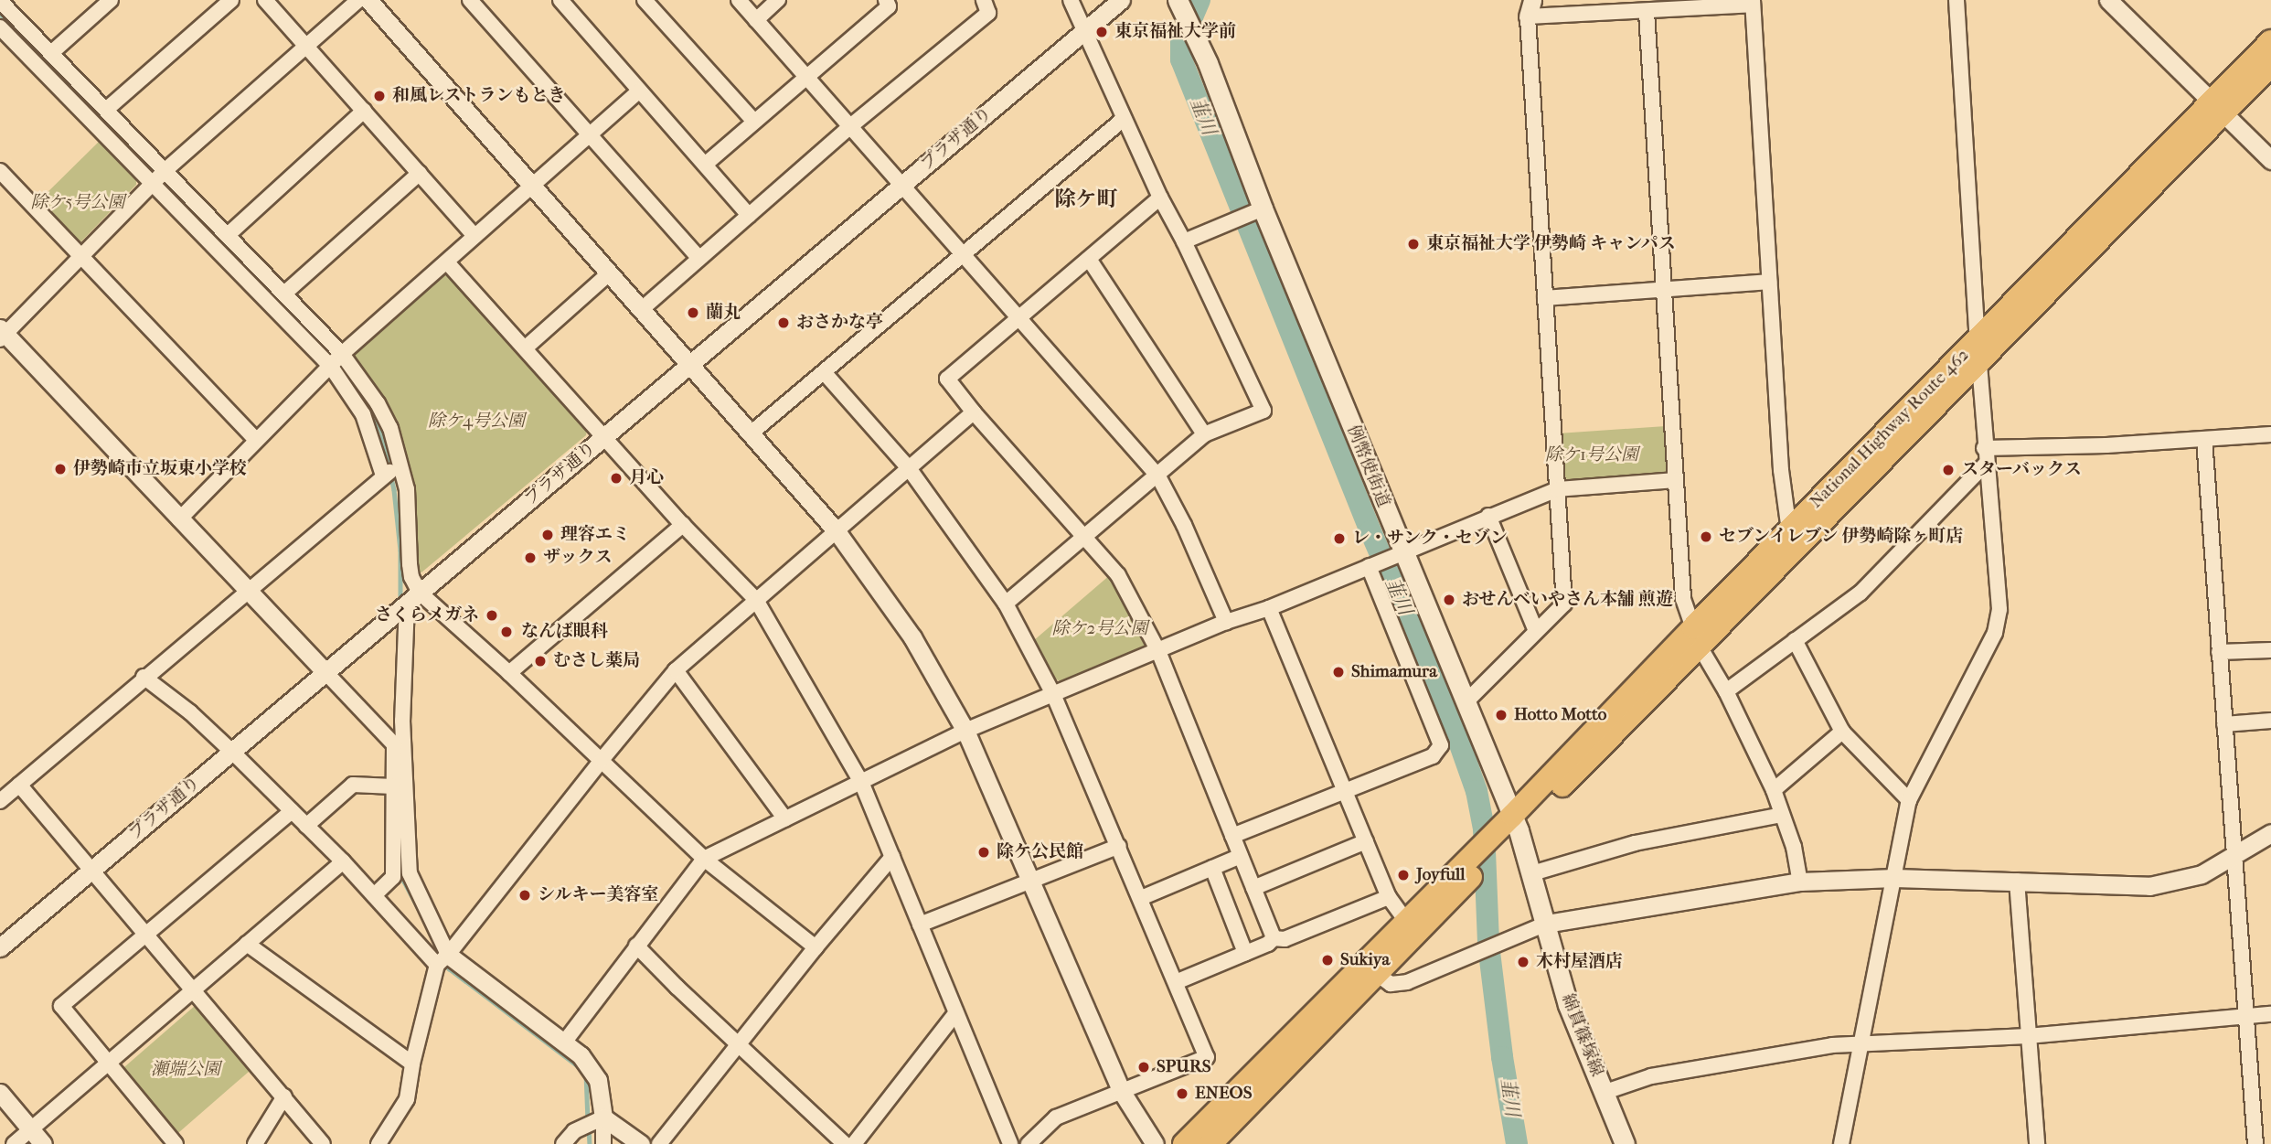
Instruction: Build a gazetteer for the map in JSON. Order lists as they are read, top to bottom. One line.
{"streets":{"highway":["National Highway Route 462"],"main road":["例幣使街道","綿貫篠塚線"],"street":["プラザ通り"]},"crossings":[["National Highway Route 462","例幣使街道"],["例幣使街道","綿貫篠塚線"]],"districts":["除ケ町"],"water":["韮川"],"parks":["除ケ5号公園","除ケ4号公園","除ケ1号公園","除ケ2号公園","瀬端公園"],"places":["東京福祉大学前","和風レストランもとき","東京福祉大学 伊勢崎 キャンパス","蘭丸","おさかな亭","伊勢崎市立坂東小学校","スターバックス","月心","理容エミ","セブンイレブン 伊勢崎除ヶ町店","レ・サンク・セゾン","ザックス","おせんベいやさん本舗 煎遊","さくらメガネ","なんば眼科","むさし薬局","Shimamura","Hotto Motto","除ケ公民館","Joyfull","シルキー美容室","Sukiya","木村屋酒店","SPURS","ENEOS"]}
